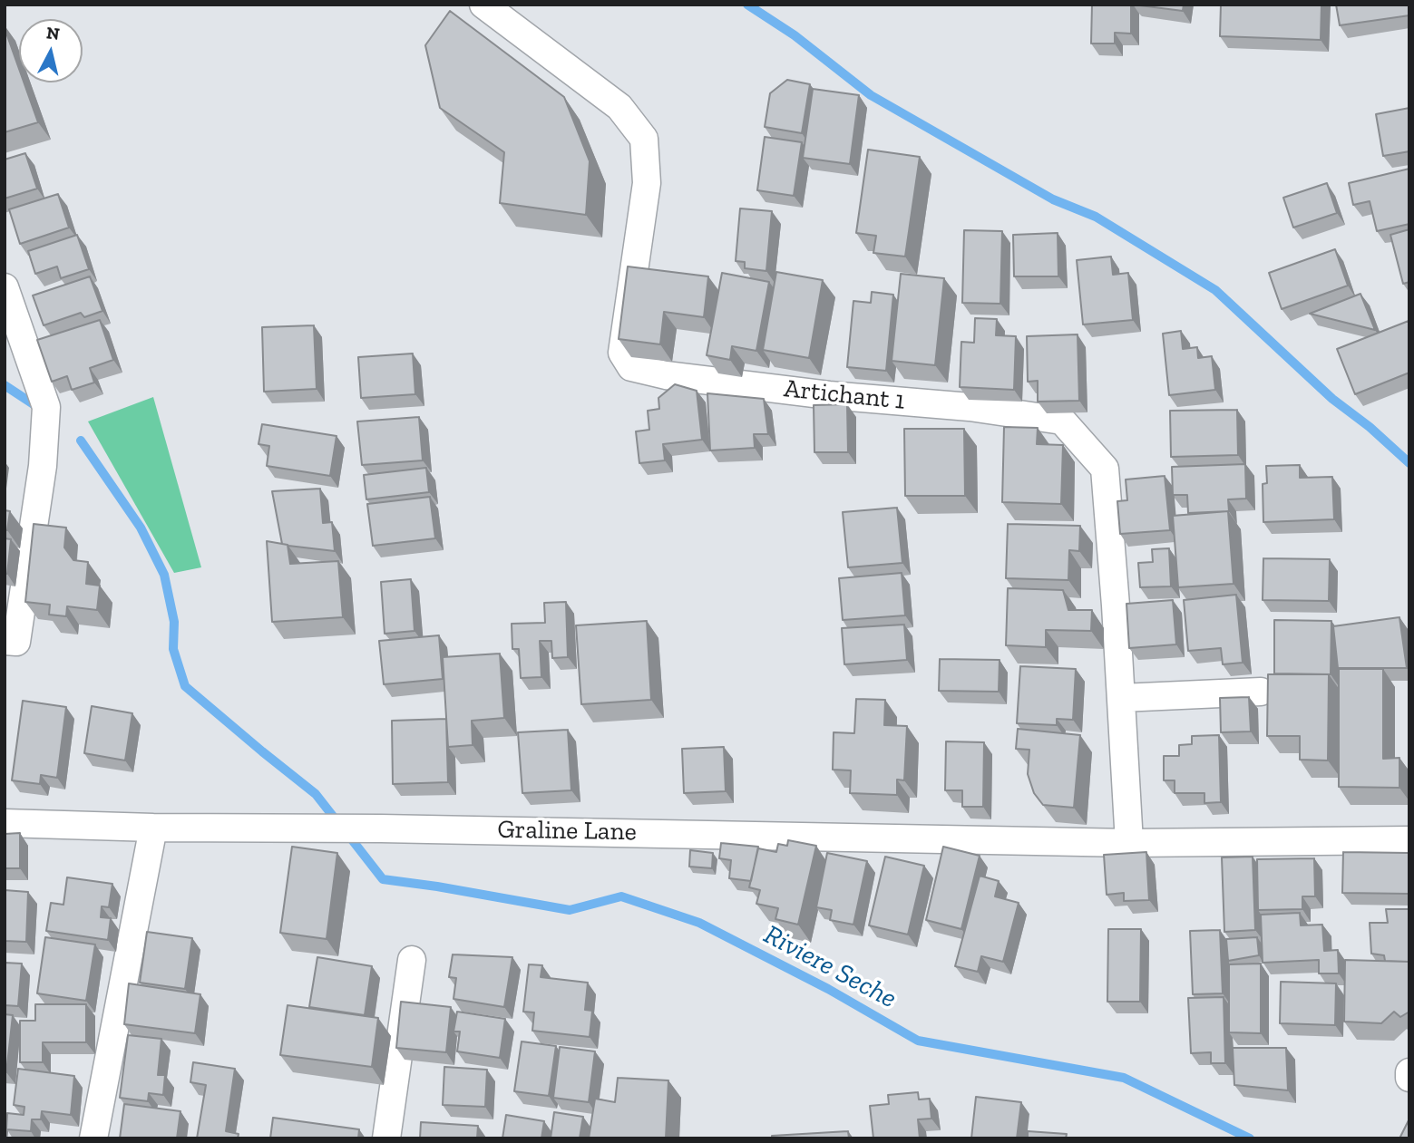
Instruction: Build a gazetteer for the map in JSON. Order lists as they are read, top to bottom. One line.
{"streets":{"street":["Artichant 1","Graline Lane"]},"crossings":[["Artichant 1","Graline Lane"]],"water":["Riviere Seche"],"north":"top"}
